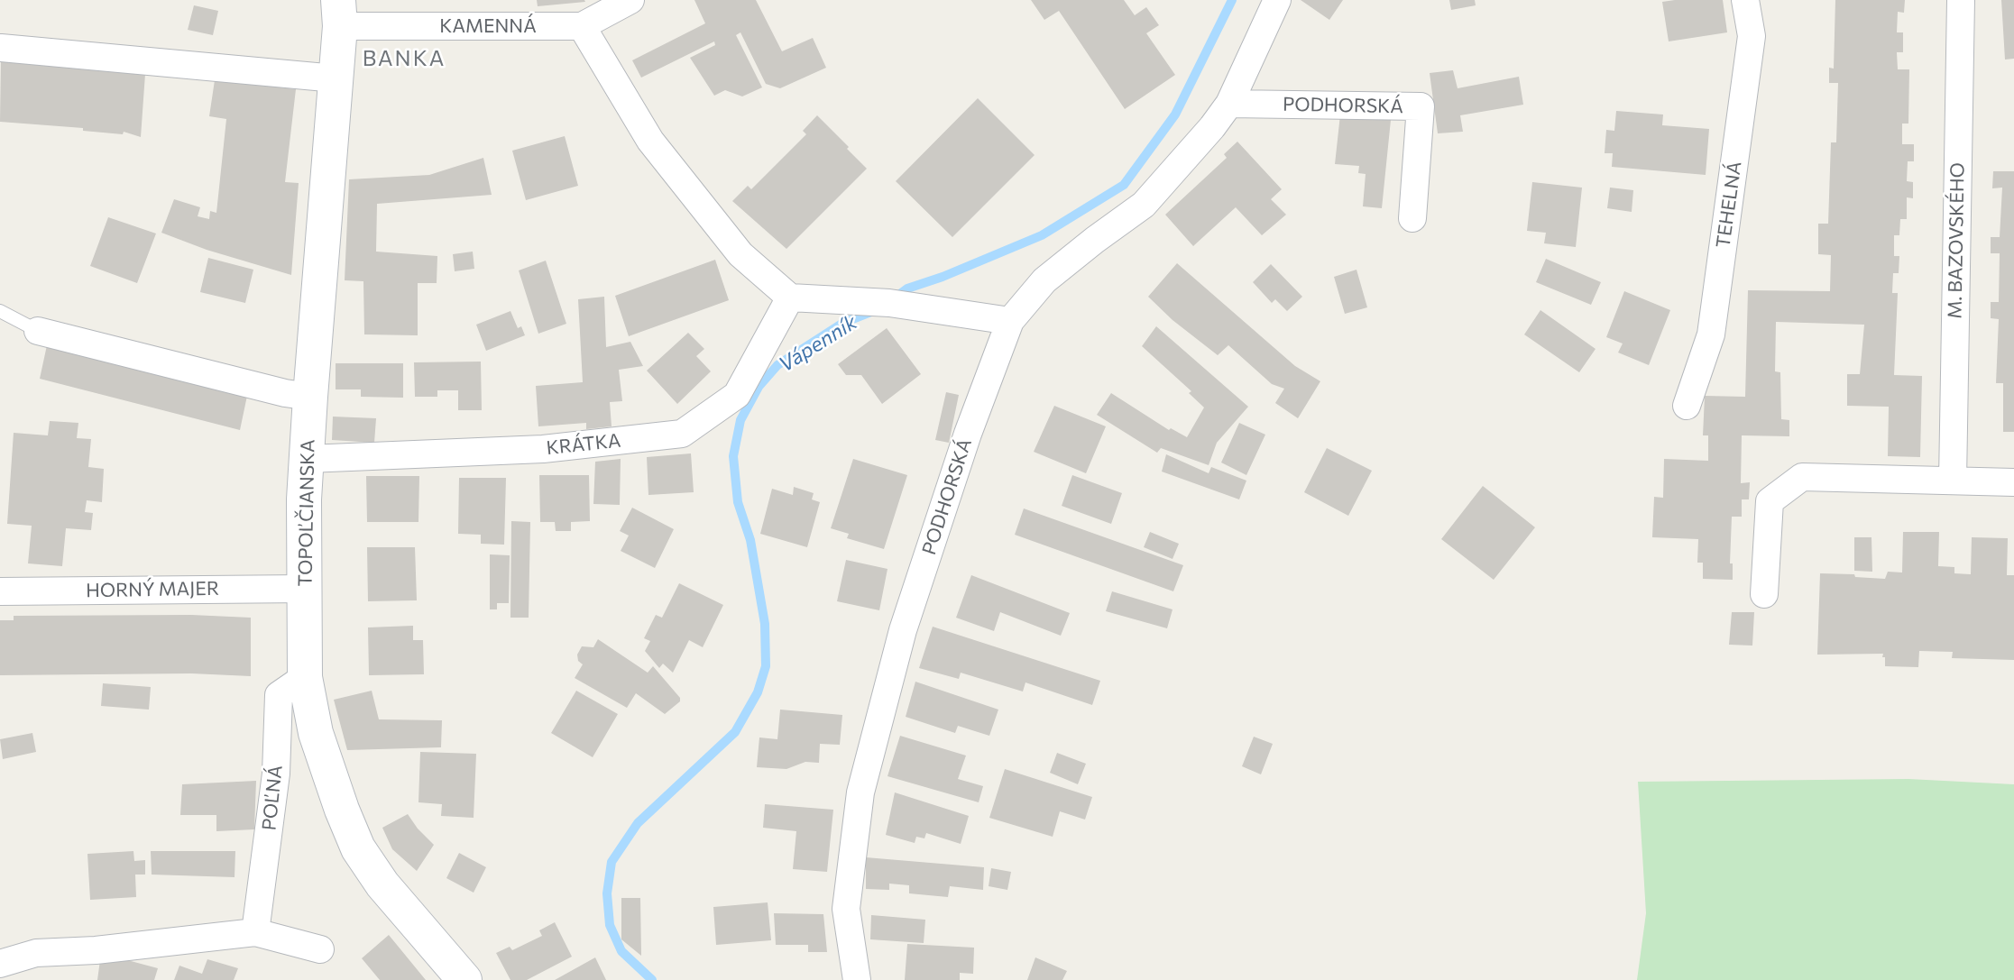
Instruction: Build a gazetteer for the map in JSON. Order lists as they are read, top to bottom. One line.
{"streets":{"main road":["TOPOĽČIANSKA"],"street":["KAMENNÁ","PODHORSKÁ","TEHELNÁ","M. BAZOVSKÉHO","KRÁTKA","HORNÝ MAJER","POĽNÁ"]},"crossings":[["KAMENNÁ","TOPOĽČIANSKA"],["KRÁTKA","TOPOĽČIANSKA"],["TOPOĽČIANSKA","HORNÝ MAJER"],["TOPOĽČIANSKA","POĽNÁ"]],"districts":["BANKA"],"water":["Vápenník"]}
